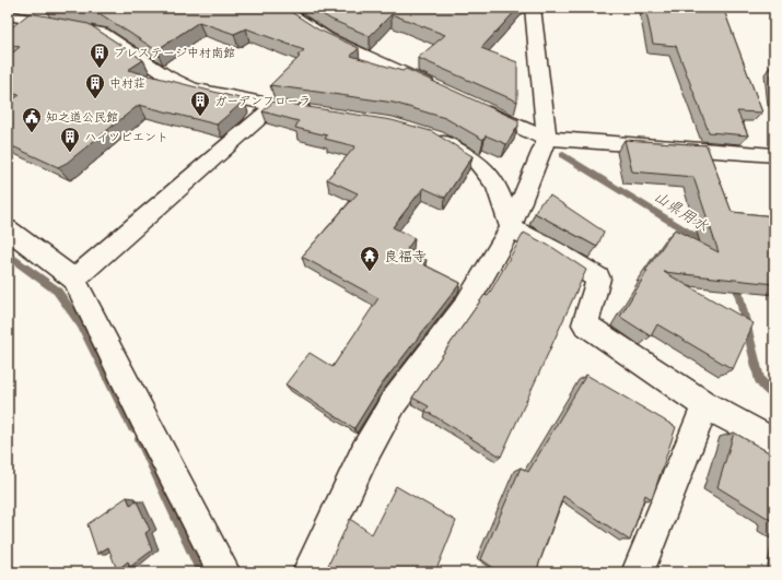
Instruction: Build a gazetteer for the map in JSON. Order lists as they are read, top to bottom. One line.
{"water":["山県用水"],"places":{"building":["プレステージ中村南館","中村荘","ガーデンフローラ","ハイツビエント"],"public building":["知之道公民館"],"temple":["良福寺"]}}
